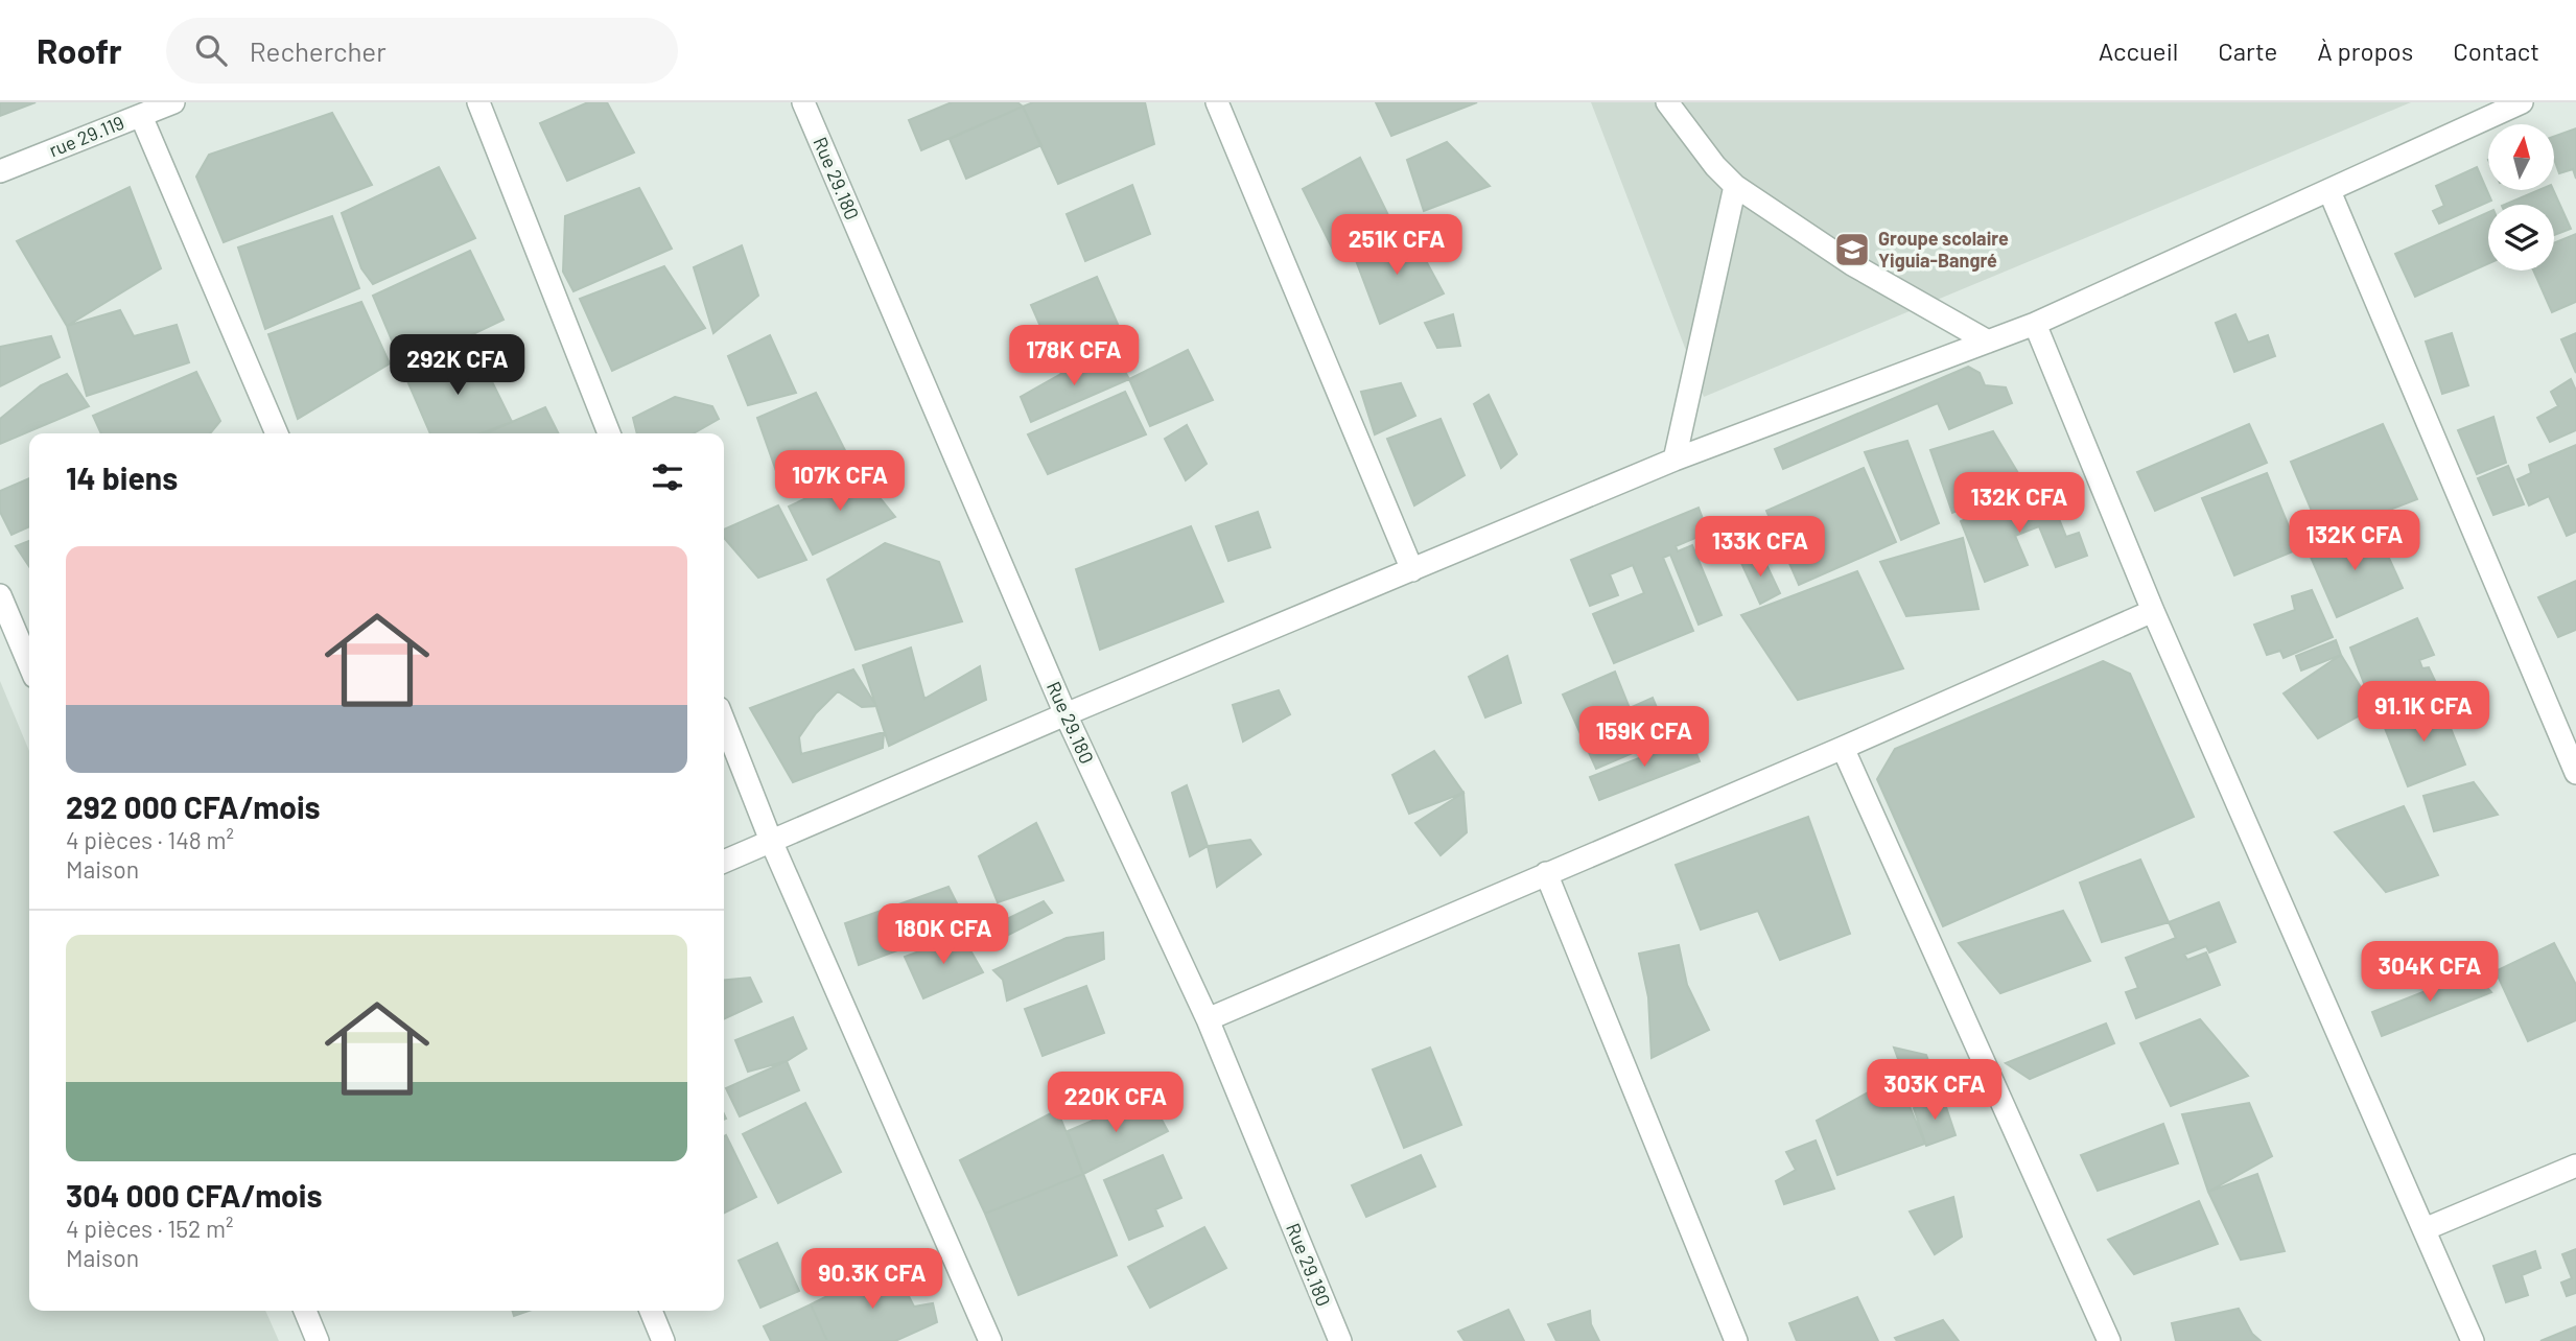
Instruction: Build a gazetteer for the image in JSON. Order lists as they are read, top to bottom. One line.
{"streets":{"street":["rue 29.119","Rue 29.180"]},"places":{"school or university":["Groupe scolaire Yiguia-Bangré"]},"north":"top","page":{"header":"Roofr","search":"Rechercher","nav":["Accueil","Carte","À propos","Contact"],"price":["251K CFA","178K CFA","292K CFA","107K CFA","132K CFA","132K CFA","133K CFA","91.1K CFA","159K CFA","180K CFA","304K CFA","303K CFA","220K CFA","90.3K CFA"],"heading":"14 biens","list":[{"name":"292 000 CFA/mois","note":"4 pièces · 148 m² · Maison"},{"name":"304 000 CFA/mois","note":"4 pièces · 152 m² · Maison"}]}}
